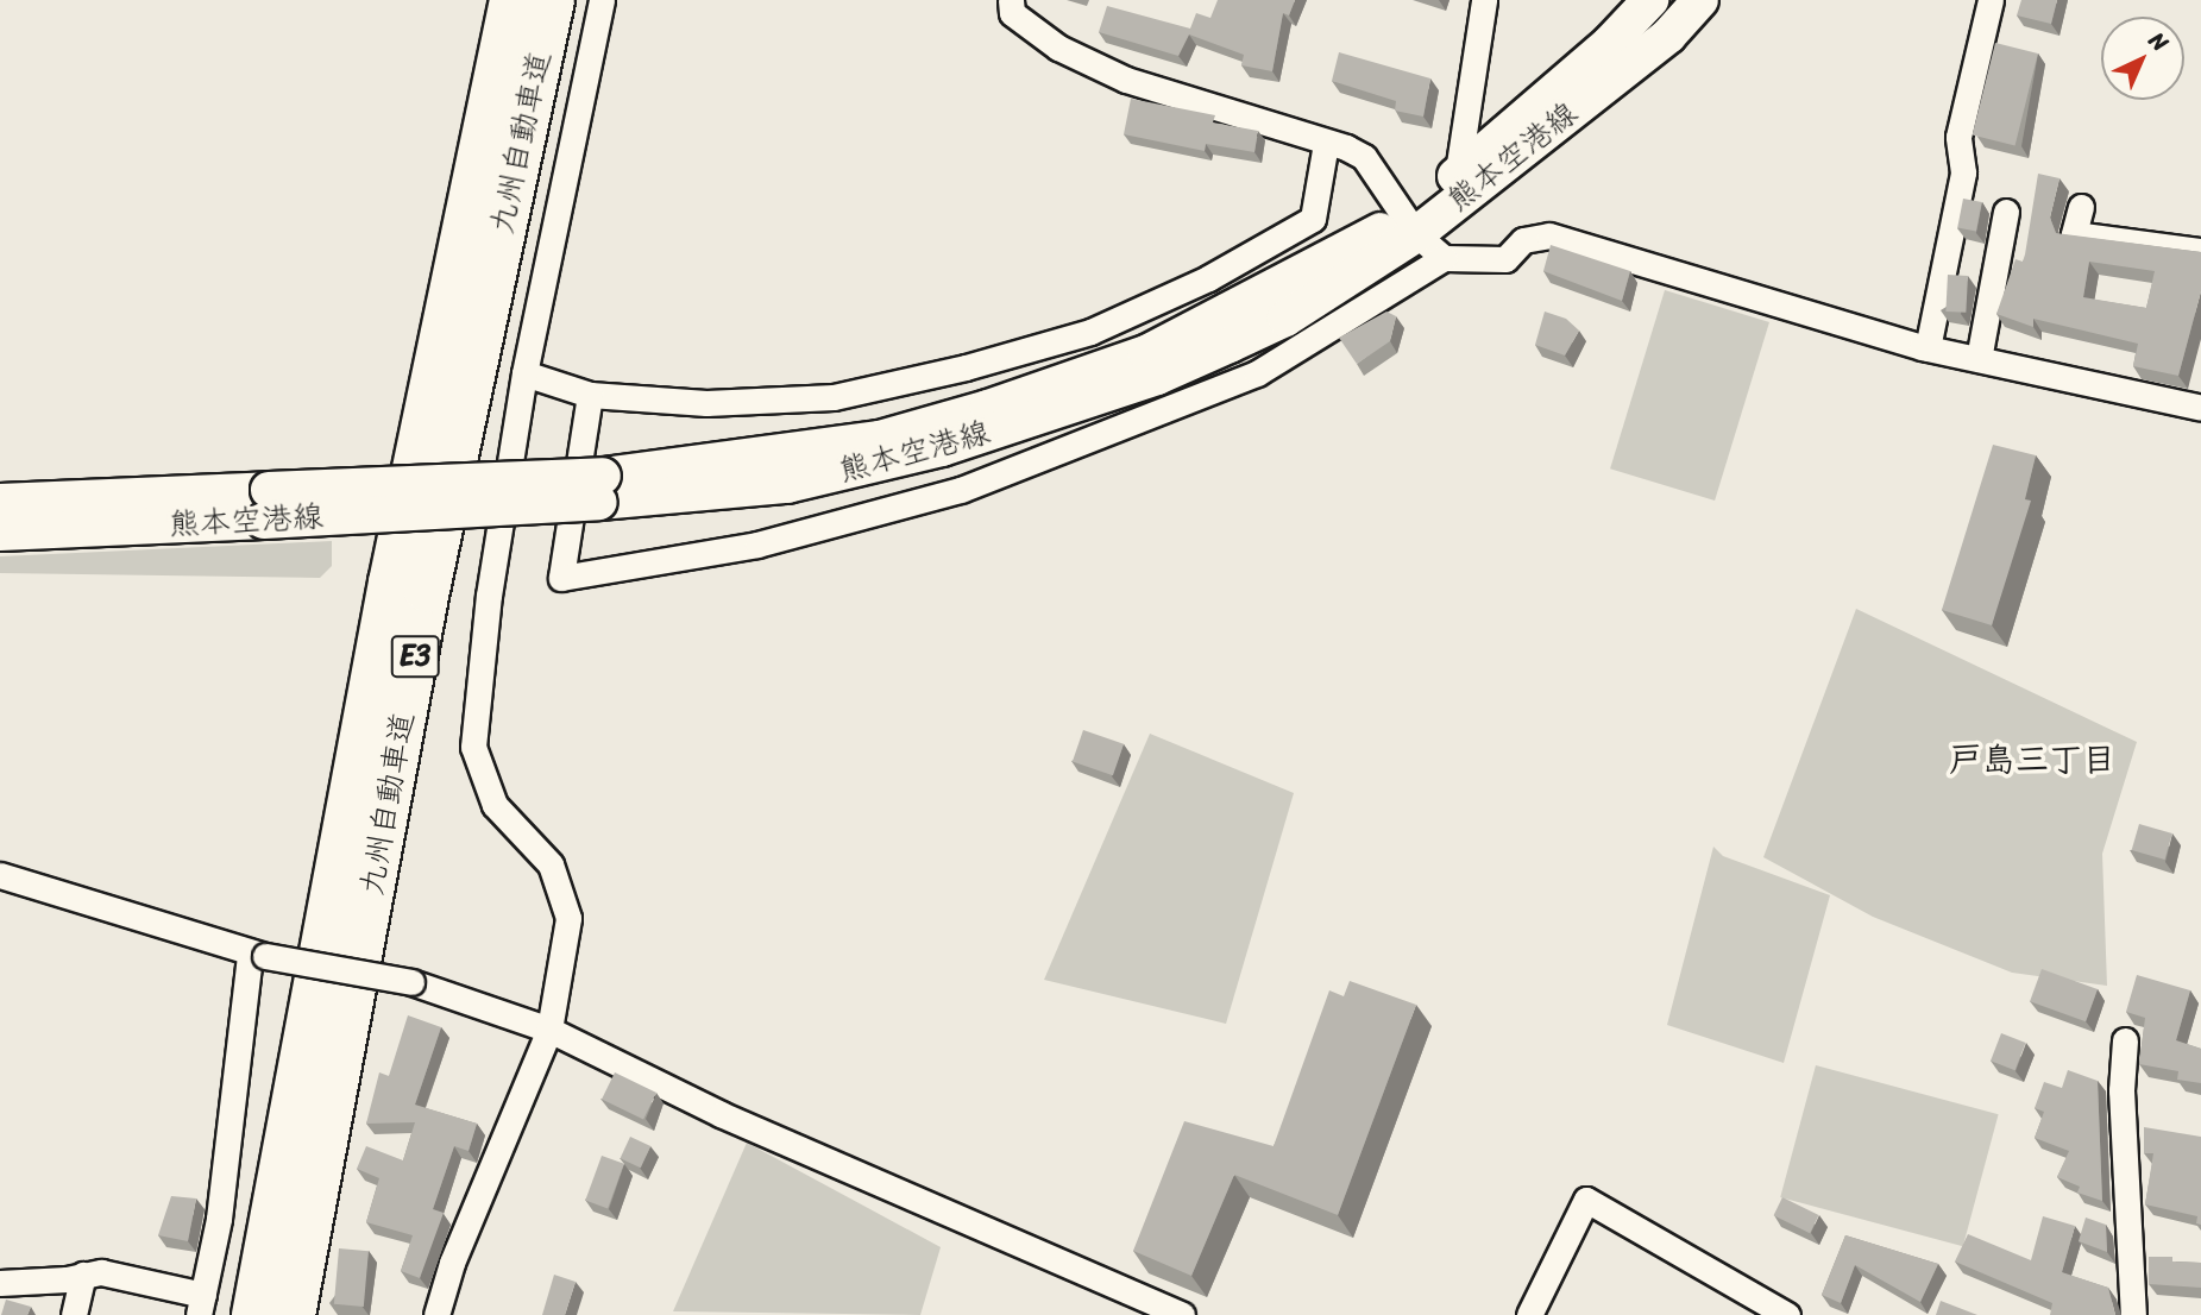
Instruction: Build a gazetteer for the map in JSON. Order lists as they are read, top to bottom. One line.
{"streets":{"highway":["九州自動車道","E3"],"main road":["熊本空港線"]},"districts":["戸島三丁目"],"north":"top right"}
